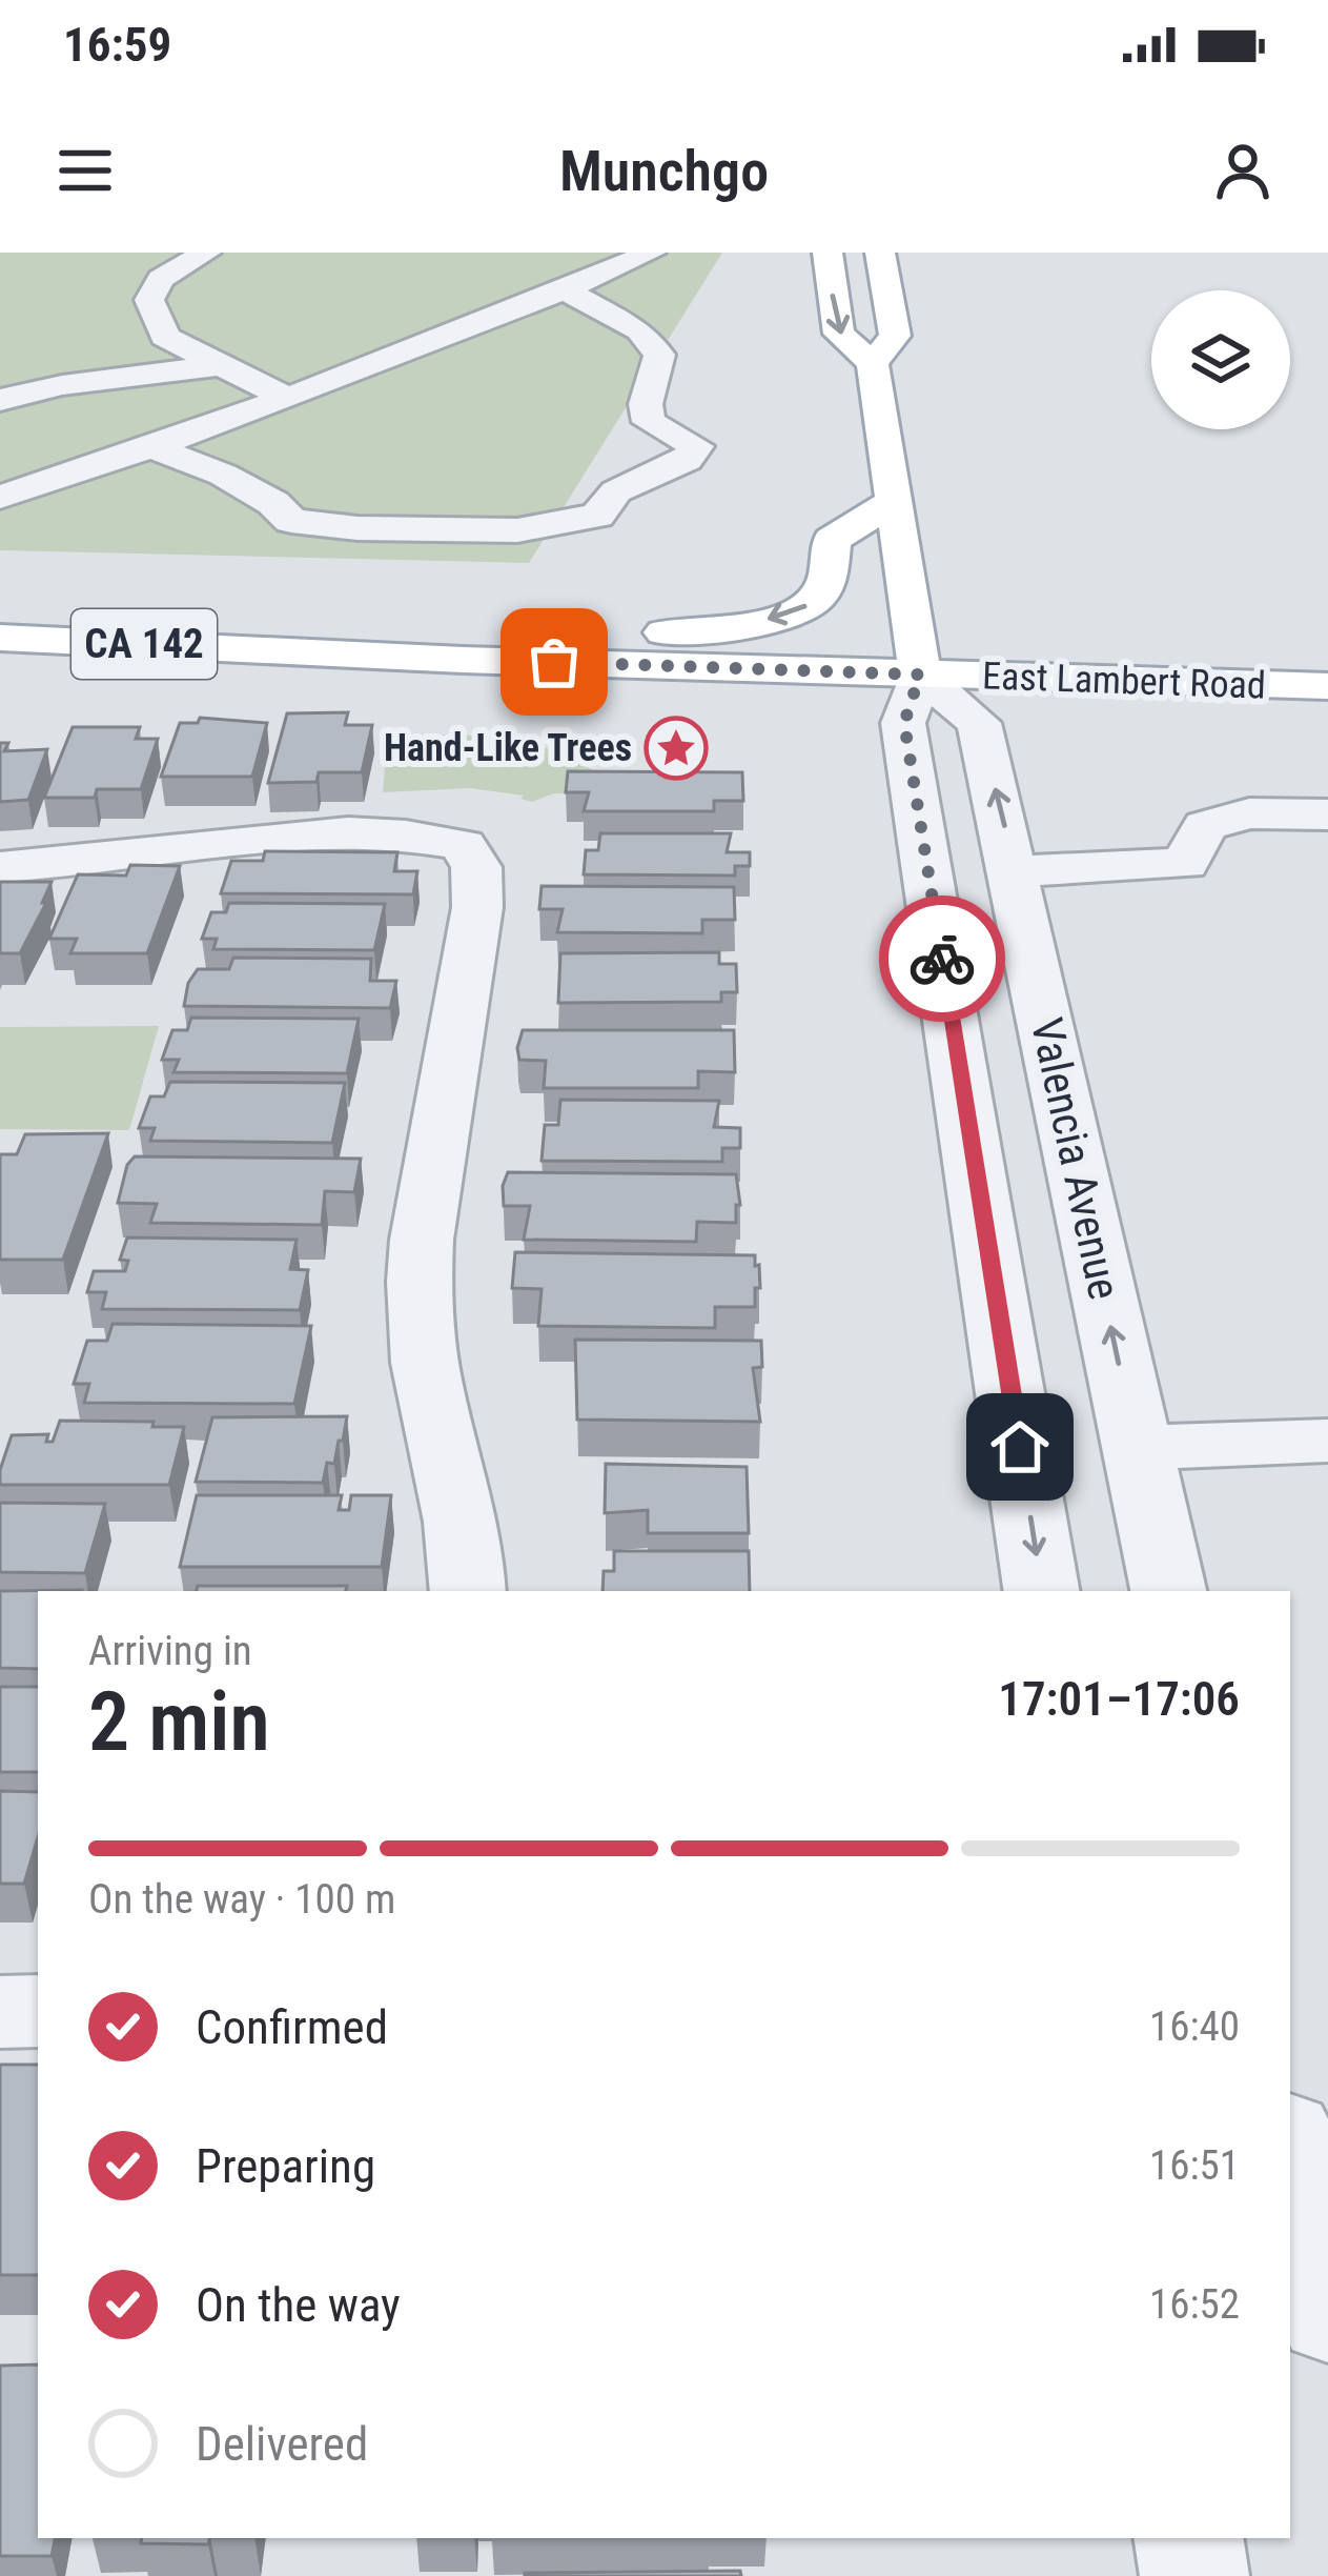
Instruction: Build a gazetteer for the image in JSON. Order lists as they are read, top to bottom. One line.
{"streets":{"main road":["CA 142","East Lambert Road"],"street":["Valencia Avenue"]},"crossings":[["CA 142","East Lambert Road"],["CA 142","Valencia Avenue"],["East Lambert Road","Valencia Avenue"]],"places":{"place":["Hand-Like Trees"]},"page":{"status":"16:59","header":"Munchgo","heading":["2 min","Arriving in","17:01–17:06"],"bar":"On the way · 100 m","list":[["Confirmed","16:40"],["Preparing","16:51"],["On the way","16:52"],"Delivered"]}}
